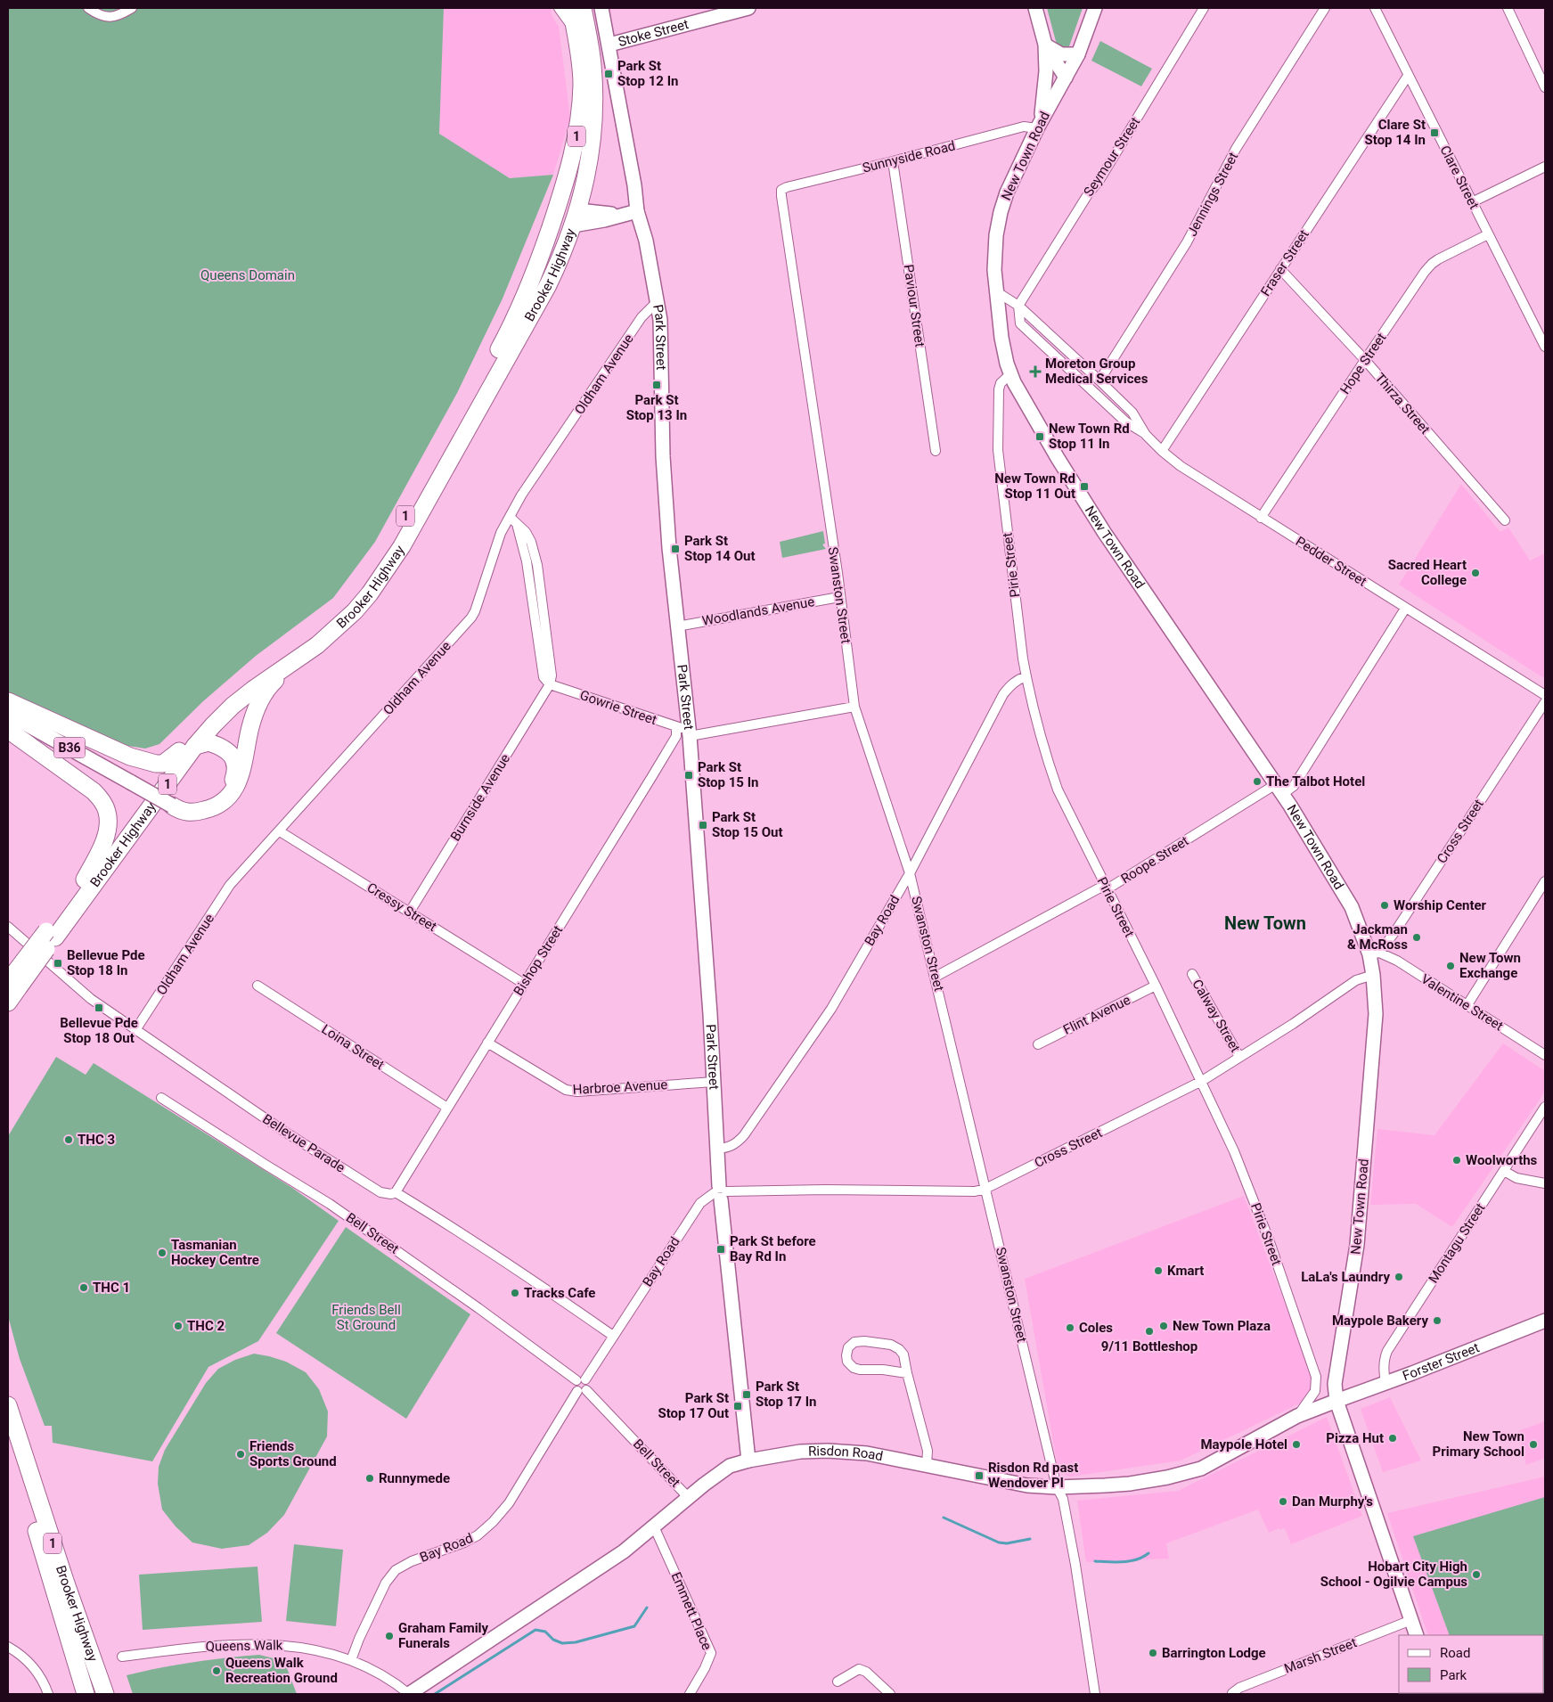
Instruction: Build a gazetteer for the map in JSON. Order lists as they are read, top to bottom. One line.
{"streets":{"highway":["1","Brooker Highway"],"main road":["B36"],"street":["Stoke Street","New Town Road","Sunnyside Road","Seymour Street","Clare Street","Jennings Street","Fraser Street","Paviour Street","Park Street","Hope Street","Oldham Avenue","Thirza Street","Pedder Street","Pirie Street","Swanston Street","Woodlands Avenue","Gowrie Street","Burnside Avenue","Cross Street","Roope Street","Cressy Street","Bay Road","Bishop Street","Valentine Street","Flint Avenue","Calway Street","Loina Street","Harbroe Avenue","Bellevue Parade","Bell Street","Montagu Street","Forster Street","Risdon Road","Emmett Place","Queens Walk","Marsh Street"]},"crossings":[["Stoke Street","Park Street"],["New Town Road","Sunnyside Road"],["New Town Road","Pedder Street"],["New Town Road","Pirie Street"],["New Town Road","Cross Street"],["New Town Road","Roope Street"],["New Town Road","Valentine Street"],["New Town Road","Forster Street"],["New Town Road","Risdon Road"],["New Town Road","Marsh Street"],["Sunnyside Road","Paviour Street"],["Sunnyside Road","Swanston Street"],["Seymour Street","Pedder Street"],["Clare Street","Fraser Street"],["Clare Street","Hope Street"],["Jennings Street","Pedder Street"],["Fraser Street","Thirza Street"],["Fraser Street","Pedder Street"],["Park Street","Oldham Avenue"],["Park Street","Woodlands Avenue"],["Park Street","Gowrie Street"],["Park Street","Cross Street"],["Park Street","Bay Road"],["Park Street","Bishop Street"],["Park Street","Harbroe Avenue"],["Park Street","Risdon Road"],["Hope Street","Thirza Street"],["Hope Street","Pedder Street"],["Oldham Avenue","Cressy Street"],["Oldham Avenue","Bellevue Parade"],["Pedder Street","Roope Street"],["Pirie Street","Cross Street"],["Pirie Street","Roope Street"],["Pirie Street","Bay Road"],["Pirie Street","Flint Avenue"],["Pirie Street","Risdon Road"],["Swanston Street","Woodlands Avenue"],["Swanston Street","Cross Street"],["Swanston Street","Roope Street"],["Swanston Street","Bay Road"],["Swanston Street","Risdon Road"],["Gowrie Street","Burnside Avenue"],["Gowrie Street","Bishop Street"],["Burnside Avenue","Cressy Street"],["Cross Street","Bay Road"],["Cross Street","Valentine Street"],["Cross Street","Calway Street"],["Cressy Street","Bishop Street"],["Bay Road","Bellevue Parade"],["Bay Road","Bell Street"],["Bay Road","Queens Walk"],["Bishop Street","Loina Street"],["Bishop Street","Harbroe Avenue"],["Bishop Street","Bellevue Parade"],["Bell Street","Risdon Road"],["Montagu Street","Forster Street"],["Forster Street","Risdon Road"],["Risdon Road","Emmett Place"],["Risdon Road","Queens Walk"]],"districts":["New Town"],"parks":["Queens Domain","Friends Bell St Ground"],"places":{"transit":["Park St Stop 12 In","Clare St Stop 14 In","Park St Stop 13 In","New Town Rd Stop 11 In","New Town Rd Stop 11 Out","Park St Stop 14 Out","Park St Stop 15 In","Park St Stop 15 Out","Bellevue Pde Stop 18 In","Bellevue Pde Stop 18 Out","Park St before Bay Rd In","Park St Stop 17 In","Park St Stop 17 Out","Risdon Rd past Wendover Pl"],"health":["Moreton Group Medical Services"],"other":["Sacred Heart College","The Talbot Hotel","Worship Center","Jackman & McRoss","New Town Exchange","THC 3","Woolworths","Tasmanian Hockey Centre","Kmart","LaLa's Laundry","THC 1","Tracks Cafe","Maypole Bakery","THC 2","New Town Plaza","Coles","9/11 Bottleshop","Pizza Hut","Maypole Hotel","New Town Primary School","Friends Sports Ground","Runnymede","Dan Murphy's","Hobart City High School - Ogilvie Campus","Graham Family Funerals","Barrington Lodge","Queens Walk Recreation Ground"]},"legend":["Road","Park"]}
